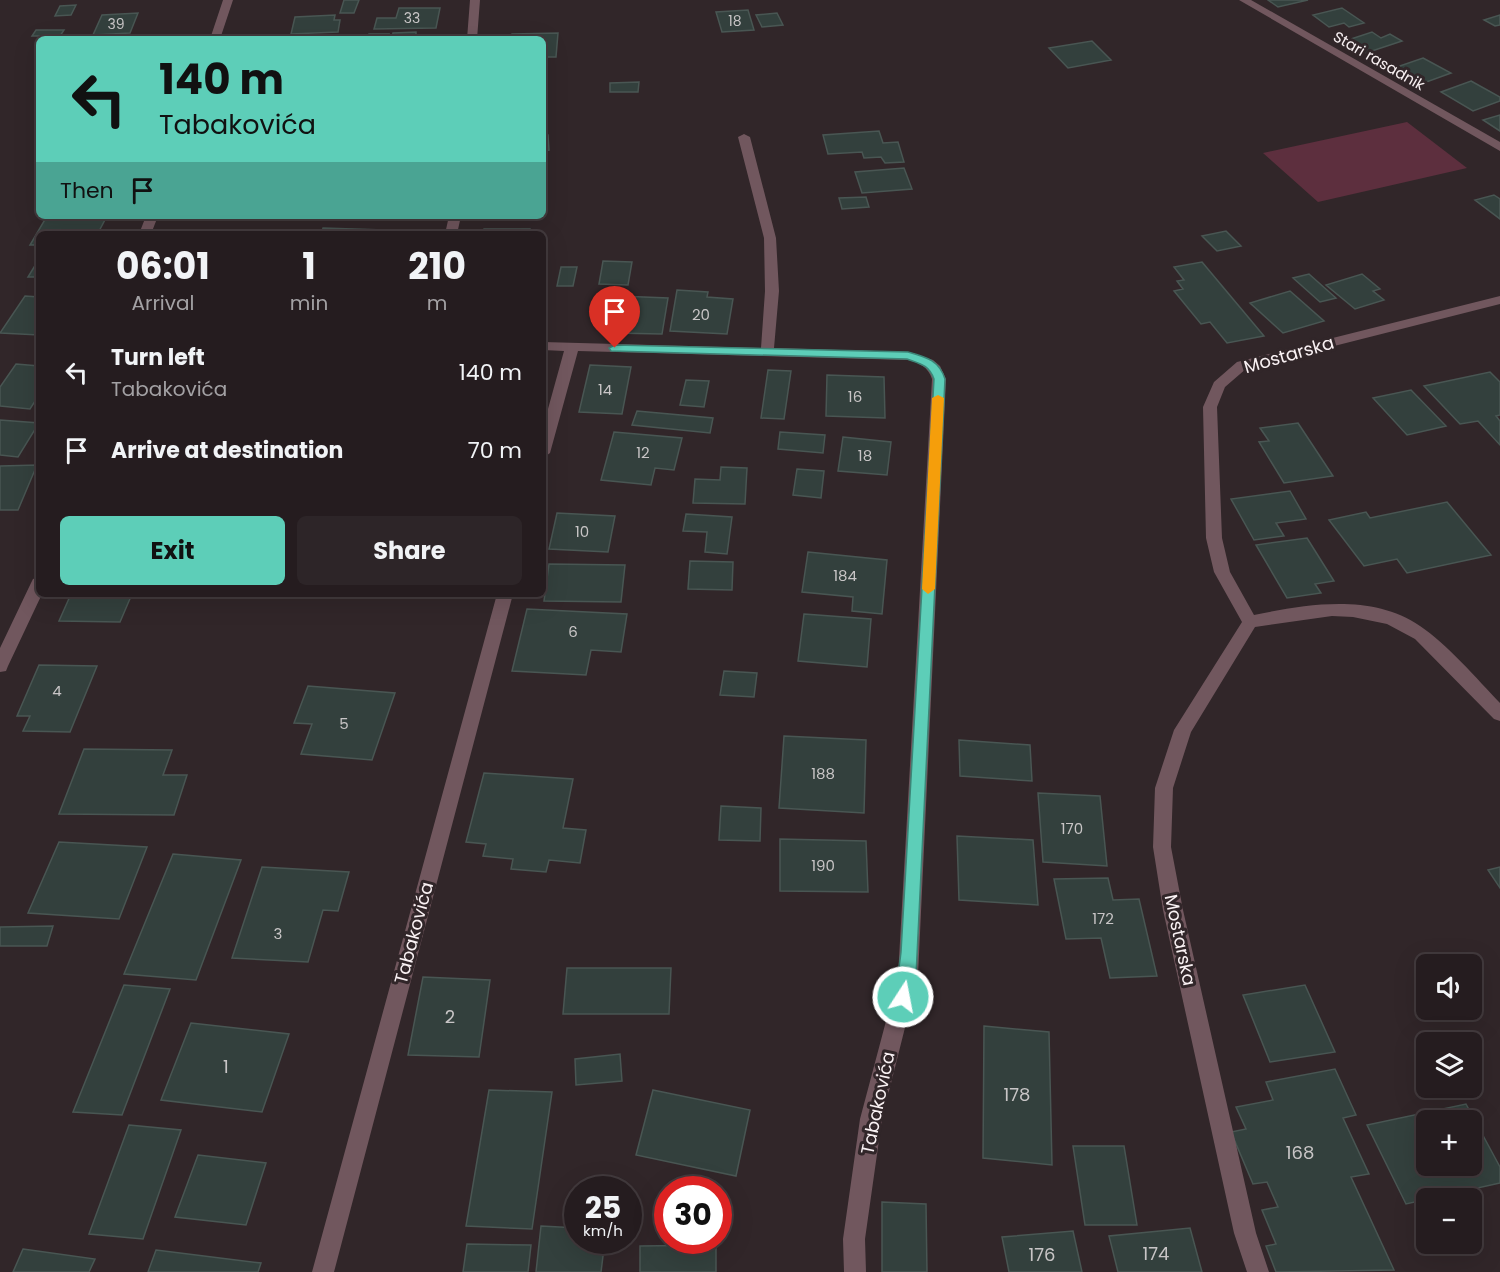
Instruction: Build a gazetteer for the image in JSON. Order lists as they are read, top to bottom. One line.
{"streets":{"street":["Stari rasadnik","Mostarska","Tabakovića"]},"house_numbers":["33","18","39","20","14","16","12","18","10","184","6","4","5","188","170","190","172","3","2","1","178","168","174","176"],"page":{"turn":["140 m","Tabakovića"],"then":"Then","eta":["06:01","Arrival","1","min","210","m"],"list":[{"name":"Turn left","note":"Tabakovića","value":"140 m"},{"name":"Arrive at destination","value":"70 m"}],"buttons":["Exit","Share"],"map_buttons":["+","−"],"speed":"25 km/h","limit":"30"}}
